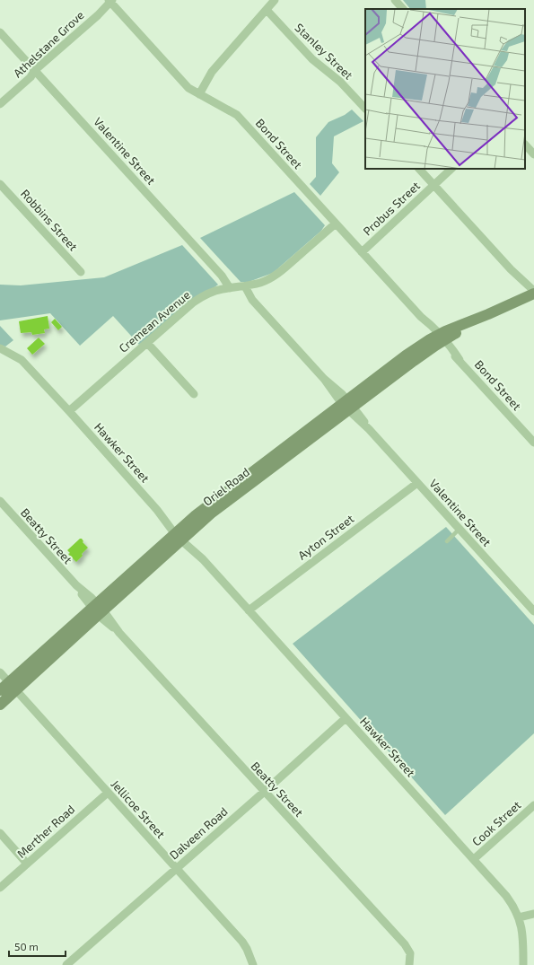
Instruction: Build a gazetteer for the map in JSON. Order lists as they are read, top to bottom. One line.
{"streets":{"main road":["Oriel Road"],"street":["Athelstane Grove","Stanley Street","Bond Street","Valentine Street","Probus Street","Robbins Street","Cremean Avenue","Hawker Street","Beatty Street","Ayton Street","Jellicoe Street","Cook Street","Merther Road","Dalveen Road"]},"crossings":[["Athelstane Grove","Bond Street"],["Athelstane Grove","Valentine Street"],["Bond Street","Probus Street"],["Bond Street","Cremean Avenue"],["Bond Street","Oriel Road"],["Valentine Street","Cremean Avenue"],["Valentine Street","Oriel Road"],["Valentine Street","Ayton Street"],["Cremean Avenue","Hawker Street"],["Hawker Street","Oriel Road"],["Hawker Street","Ayton Street"],["Hawker Street","Cook Street"],["Hawker Street","Dalveen Road"],["Oriel Road","Beatty Street"],["Oriel Road","Jellicoe Street"],["Beatty Street","Dalveen Road"],["Jellicoe Street","Merther Road"],["Jellicoe Street","Dalveen Road"]],"scale_bar":"50 m"}
